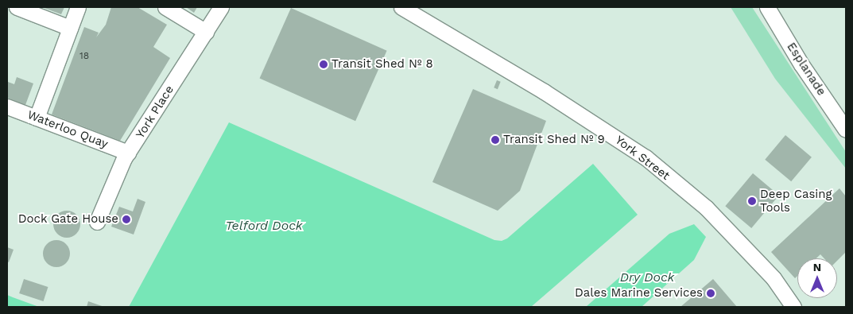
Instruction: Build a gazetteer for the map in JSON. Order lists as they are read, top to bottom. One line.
{"streets":{"street":["Esplanade","York Place","Waterloo Quay","York Street"]},"crossings":[["York Place","Waterloo Quay"]],"water":["Telford Dock","Dry Dock"],"places":["Transit Shed № 8","Transit Shed № 9","Deep Casing Tools","Dock Gate House","Dales Marine Services"],"house_numbers":["18"],"north":"top"}
